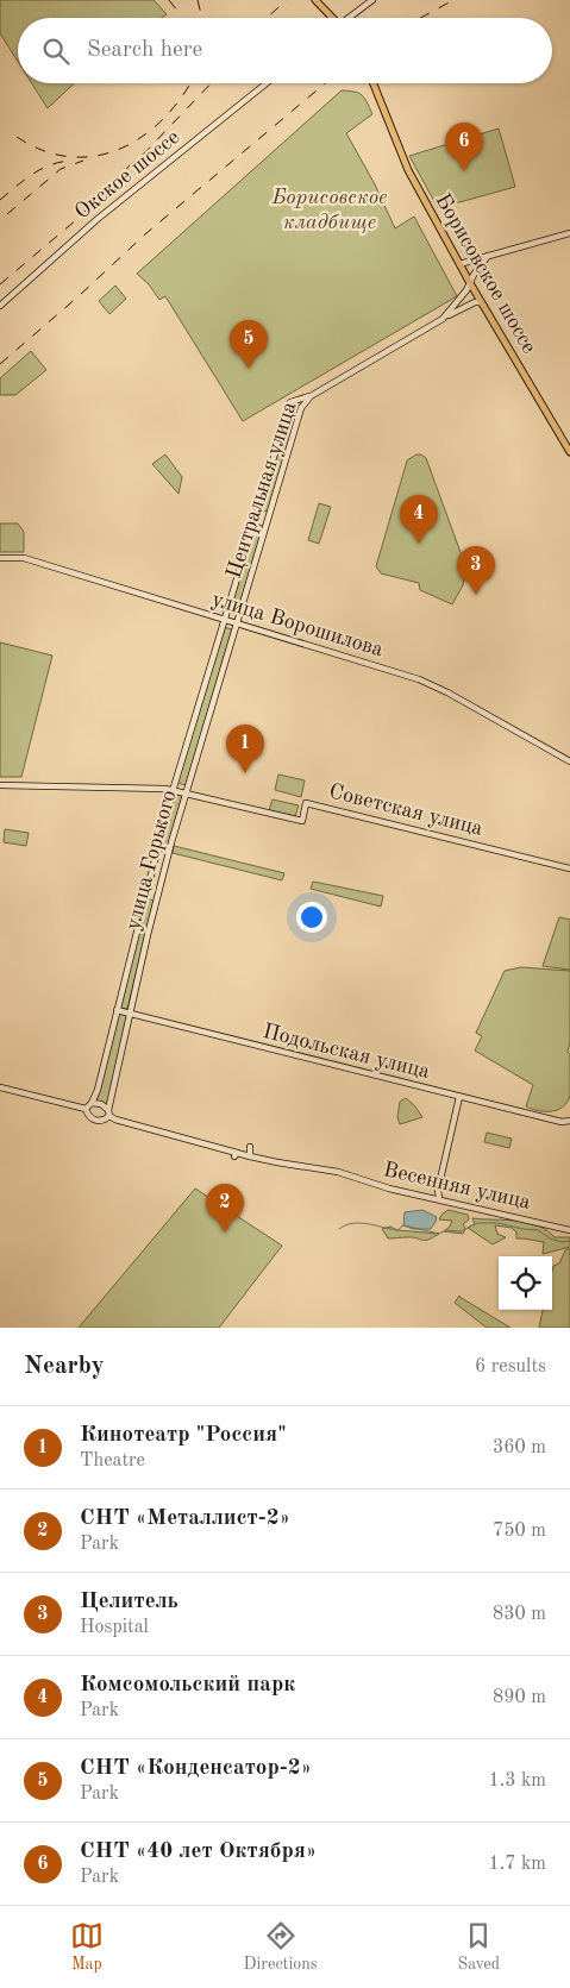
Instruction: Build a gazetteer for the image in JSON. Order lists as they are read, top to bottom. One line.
{"streets":{"main road":["Борисовское шоссе"],"street":["Окское шоссе","Центральная улица","улица Ворошилова","Советская улица","улица Горького","Подольская улица","Весенняя улица"]},"crossings":[["Борисовское шоссе","Центральная улица"],["Центральная улица","улица Ворошилова"],["Центральная улица","улица Горького"],["улица Ворошилова","улица Горького"],["Советская улица","улица Горького"],["улица Горького","Подольская улица"],["улица Горького","Весенняя улица"]],"parks":["Борисовское кладбище"],"page":{"search":"Search here","pins":["6","5","4","3","1","2"],"heading":["Nearby","6 results"],"list":[{"mark":"1","name":"Кинотеатр \"Россия\"","note":"Theatre","value":"360 m"},{"mark":"2","name":"СНТ «Металлист-2»","note":"Park","value":"750 m"},{"mark":"3","name":"Целитель","note":"Hospital","value":"830 m"},{"mark":"4","name":"Комсомольский парк","note":"Park","value":"890 m"},{"mark":"5","name":"СНТ «Конденсатор-2»","note":"Park","value":"1.3 km"},{"mark":"6","name":"СНТ «40 лет Октября»","note":"Park","value":"1.7 km"}],"nav":["Map","Directions","Saved"]}}
